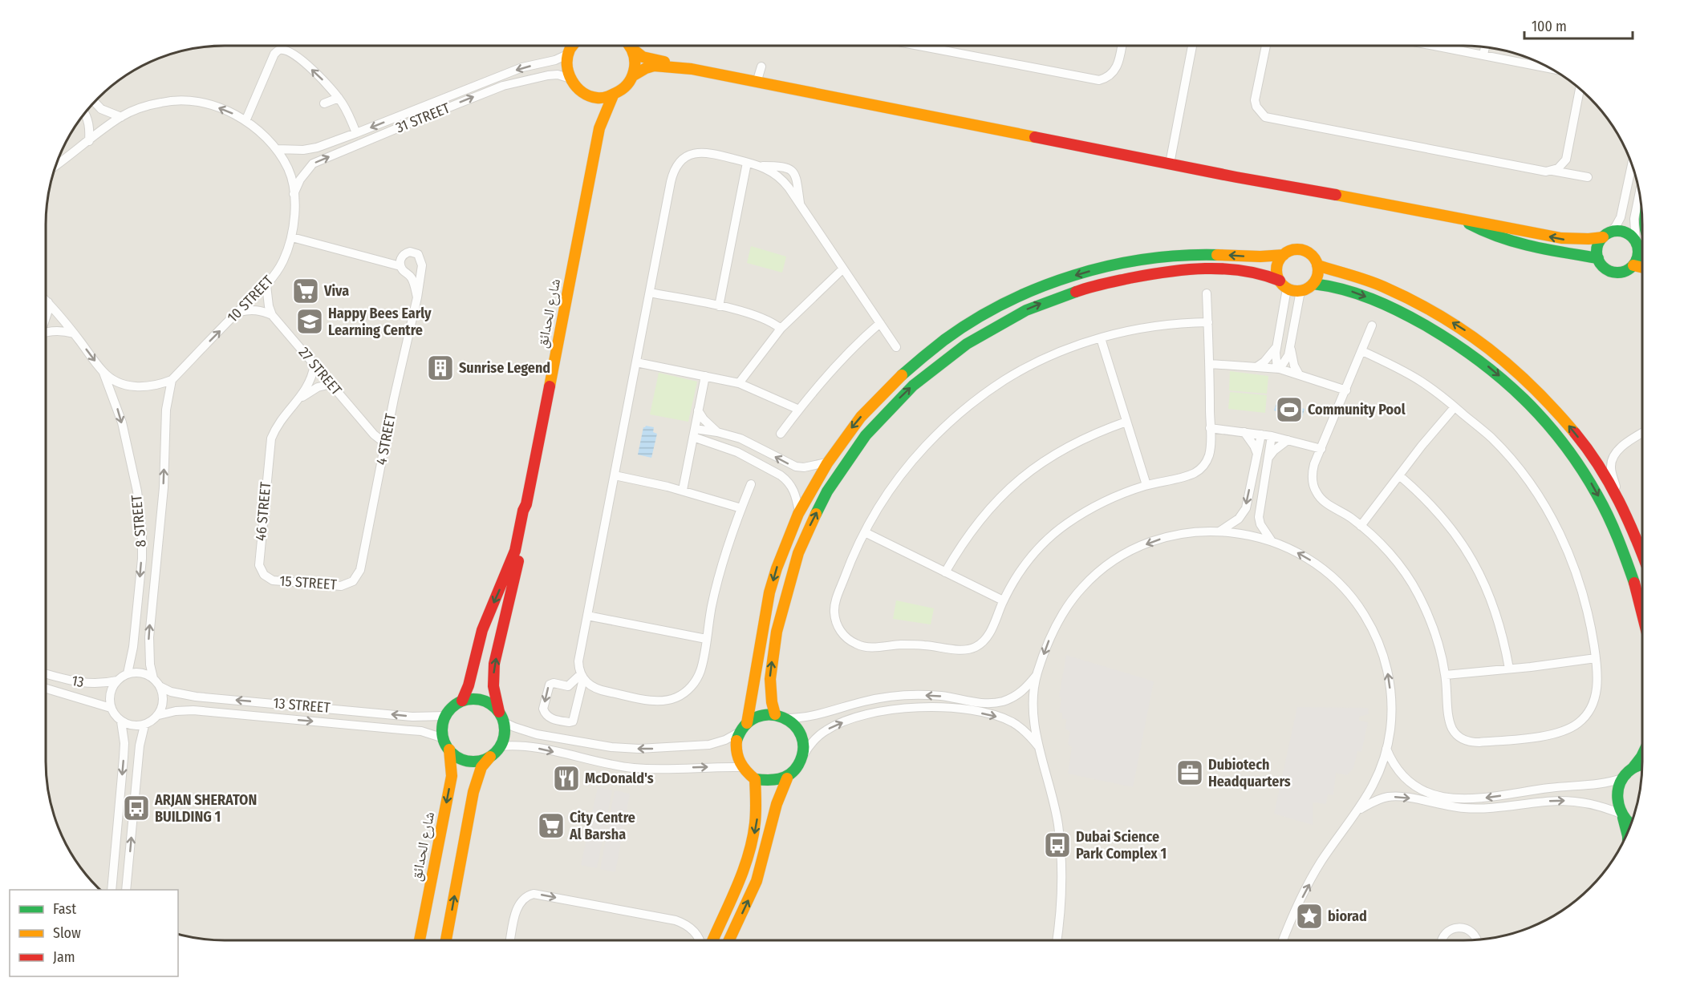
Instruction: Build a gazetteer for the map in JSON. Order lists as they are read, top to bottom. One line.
{"streets":{"street":["31 STREET","10 STREET","شارع الحدائق","27 STREET","4 STREET","46 STREET","8 STREET","15 STREET","13","13 STREET"]},"crossings":[["31 STREET","10 STREET"],["10 STREET","27 STREET"],["10 STREET","8 STREET"],["شارع الحدائق","13 STREET"],["27 STREET","4 STREET"],["27 STREET","46 STREET"],["4 STREET","15 STREET"],["46 STREET","15 STREET"],["8 STREET","13"],["8 STREET","13 STREET"],["13","13 STREET"]],"places":{"supermarket":["Viva","City Centre Al Barsha"],"school or university":["Happy Bees Early Learning Centre"],"building":["Sunrise Legend"],"sports":["Community Pool"],"office":["Dubiotech Headquarters"],"restaurant":["McDonald's"],"bus stop":["ARJAN SHERATON BUILDING 1","Dubai Science Park Complex 1"],"place":["biorad"]},"legend":["Fast","Slow","Jam"],"scale_bar":"100 m"}
